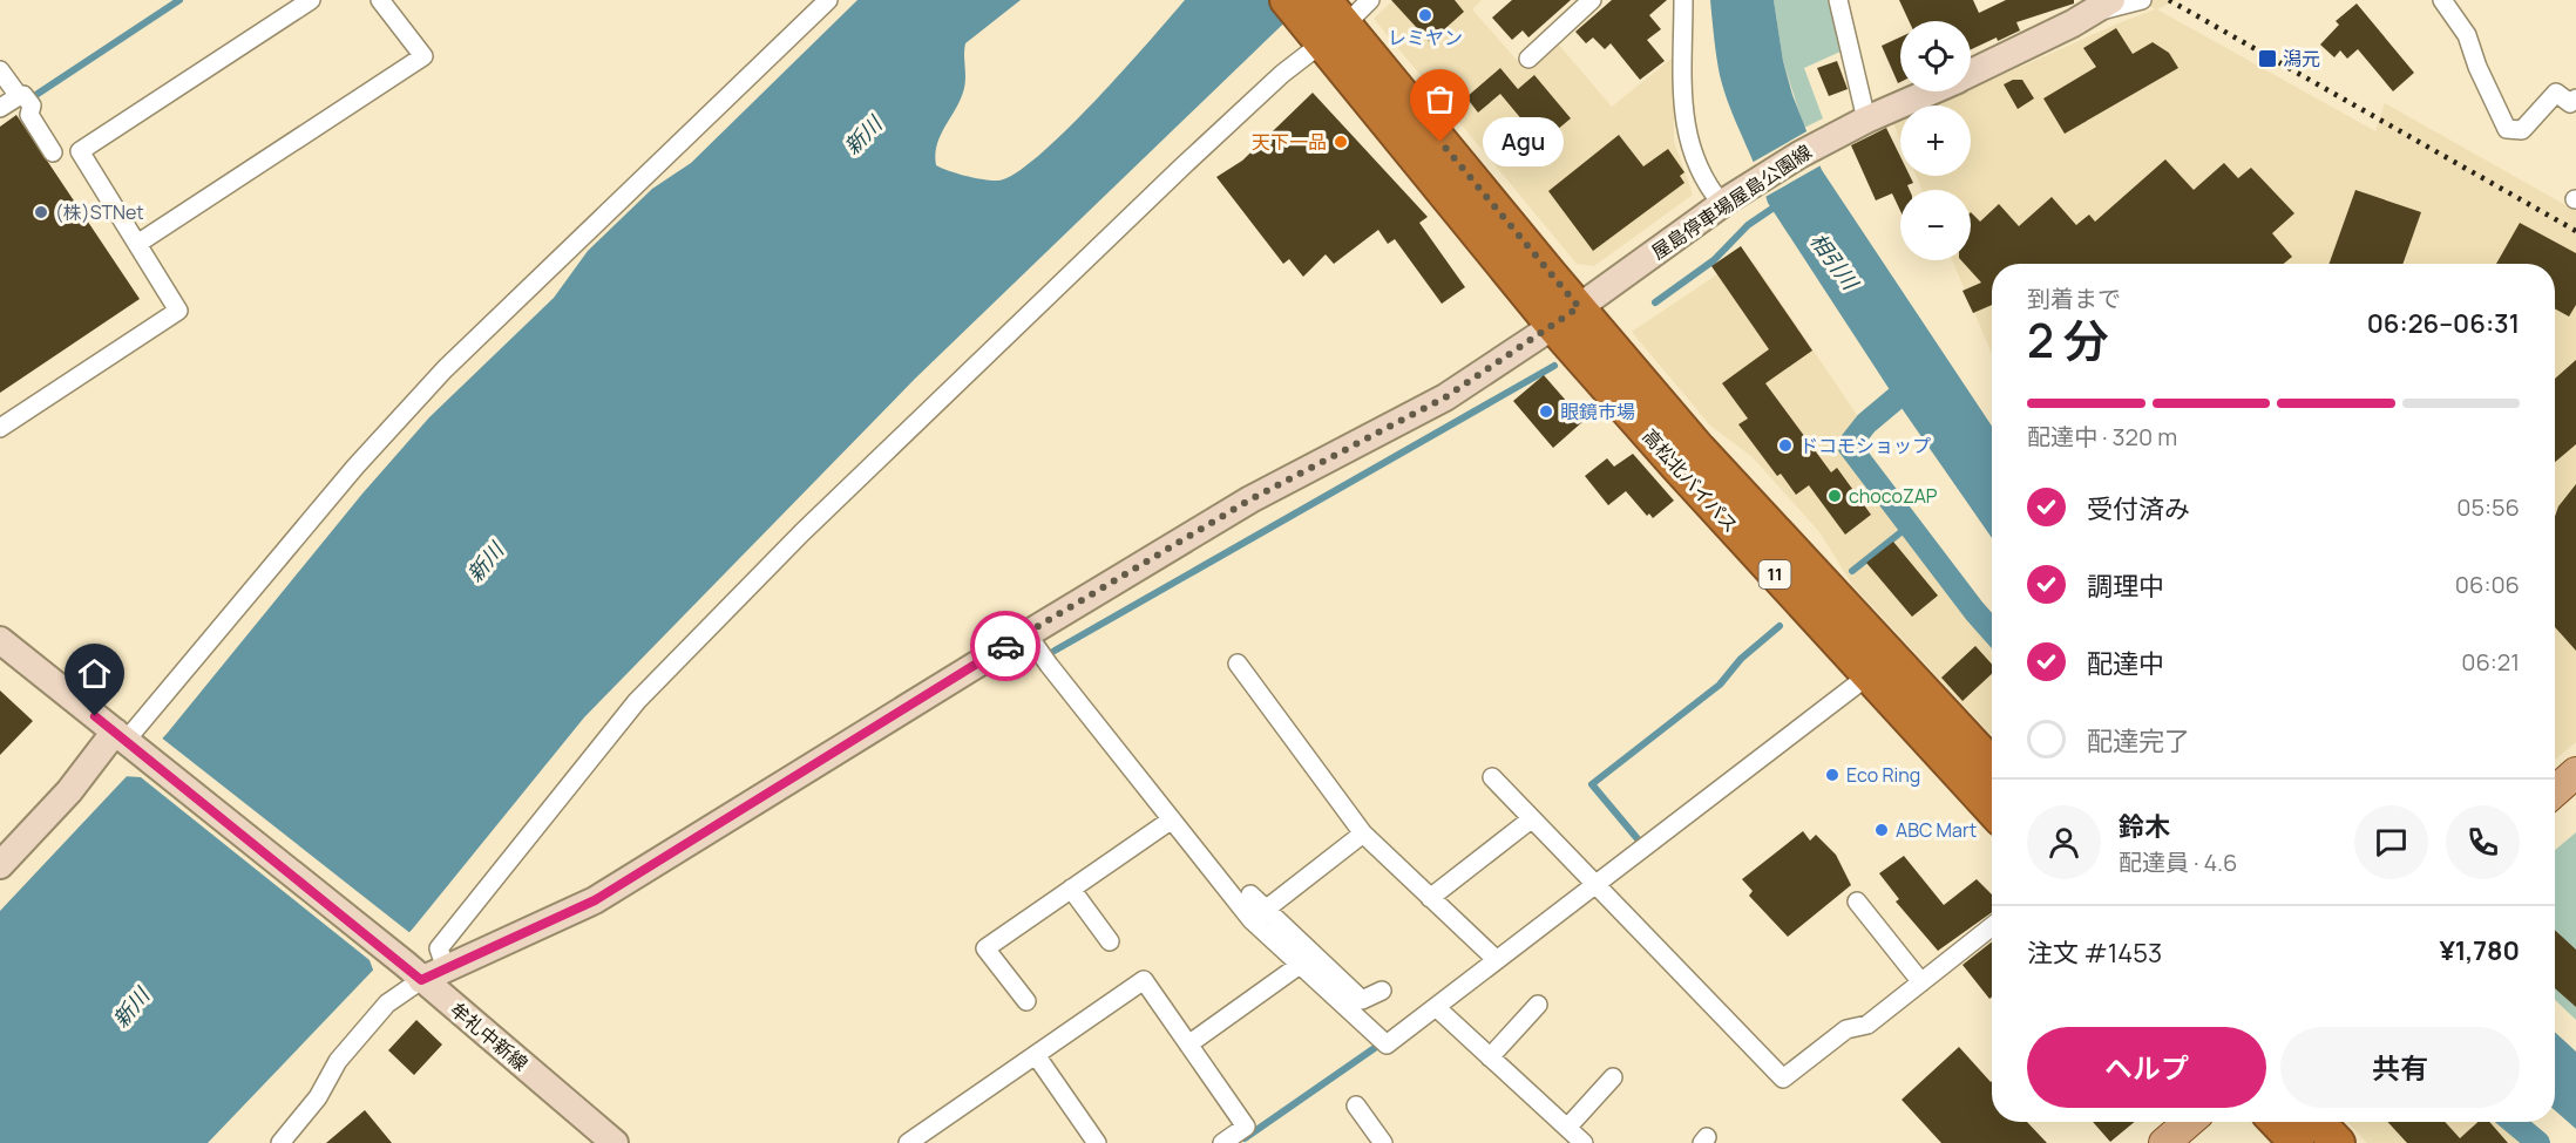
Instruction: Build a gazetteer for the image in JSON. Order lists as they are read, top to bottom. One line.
{"streets":{"highway":["高松北バイパス","11"],"street":["屋島停車場屋島公園線","牟礼中新線"]},"crossings":[["屋島停車場屋島公園線","高松北バイパス"],["屋島停車場屋島公園線","牟礼中新線"]],"water":["新川","相引川"],"places":{"other":["レミヤン","天下一品","Agu","(株)STNet","眼鏡市場","ドコモショップ","chocoZAP","Eco Ring","ABC Mart"],"transit":["潟元"]},"page":{"map_buttons":["+","−"],"bubble":"Agu","heading":["2 分","到着まで","06:26–06:31"],"panel":["鈴木","配達員 · 4.6","注文 #1453","¥1,780"],"bar":"配達中 · 320 m","list":[["受付済み","05:56"],["調理中","06:06"],["配達中","06:21"],"配達完了"],"buttons":["ヘルプ","共有"]}}
